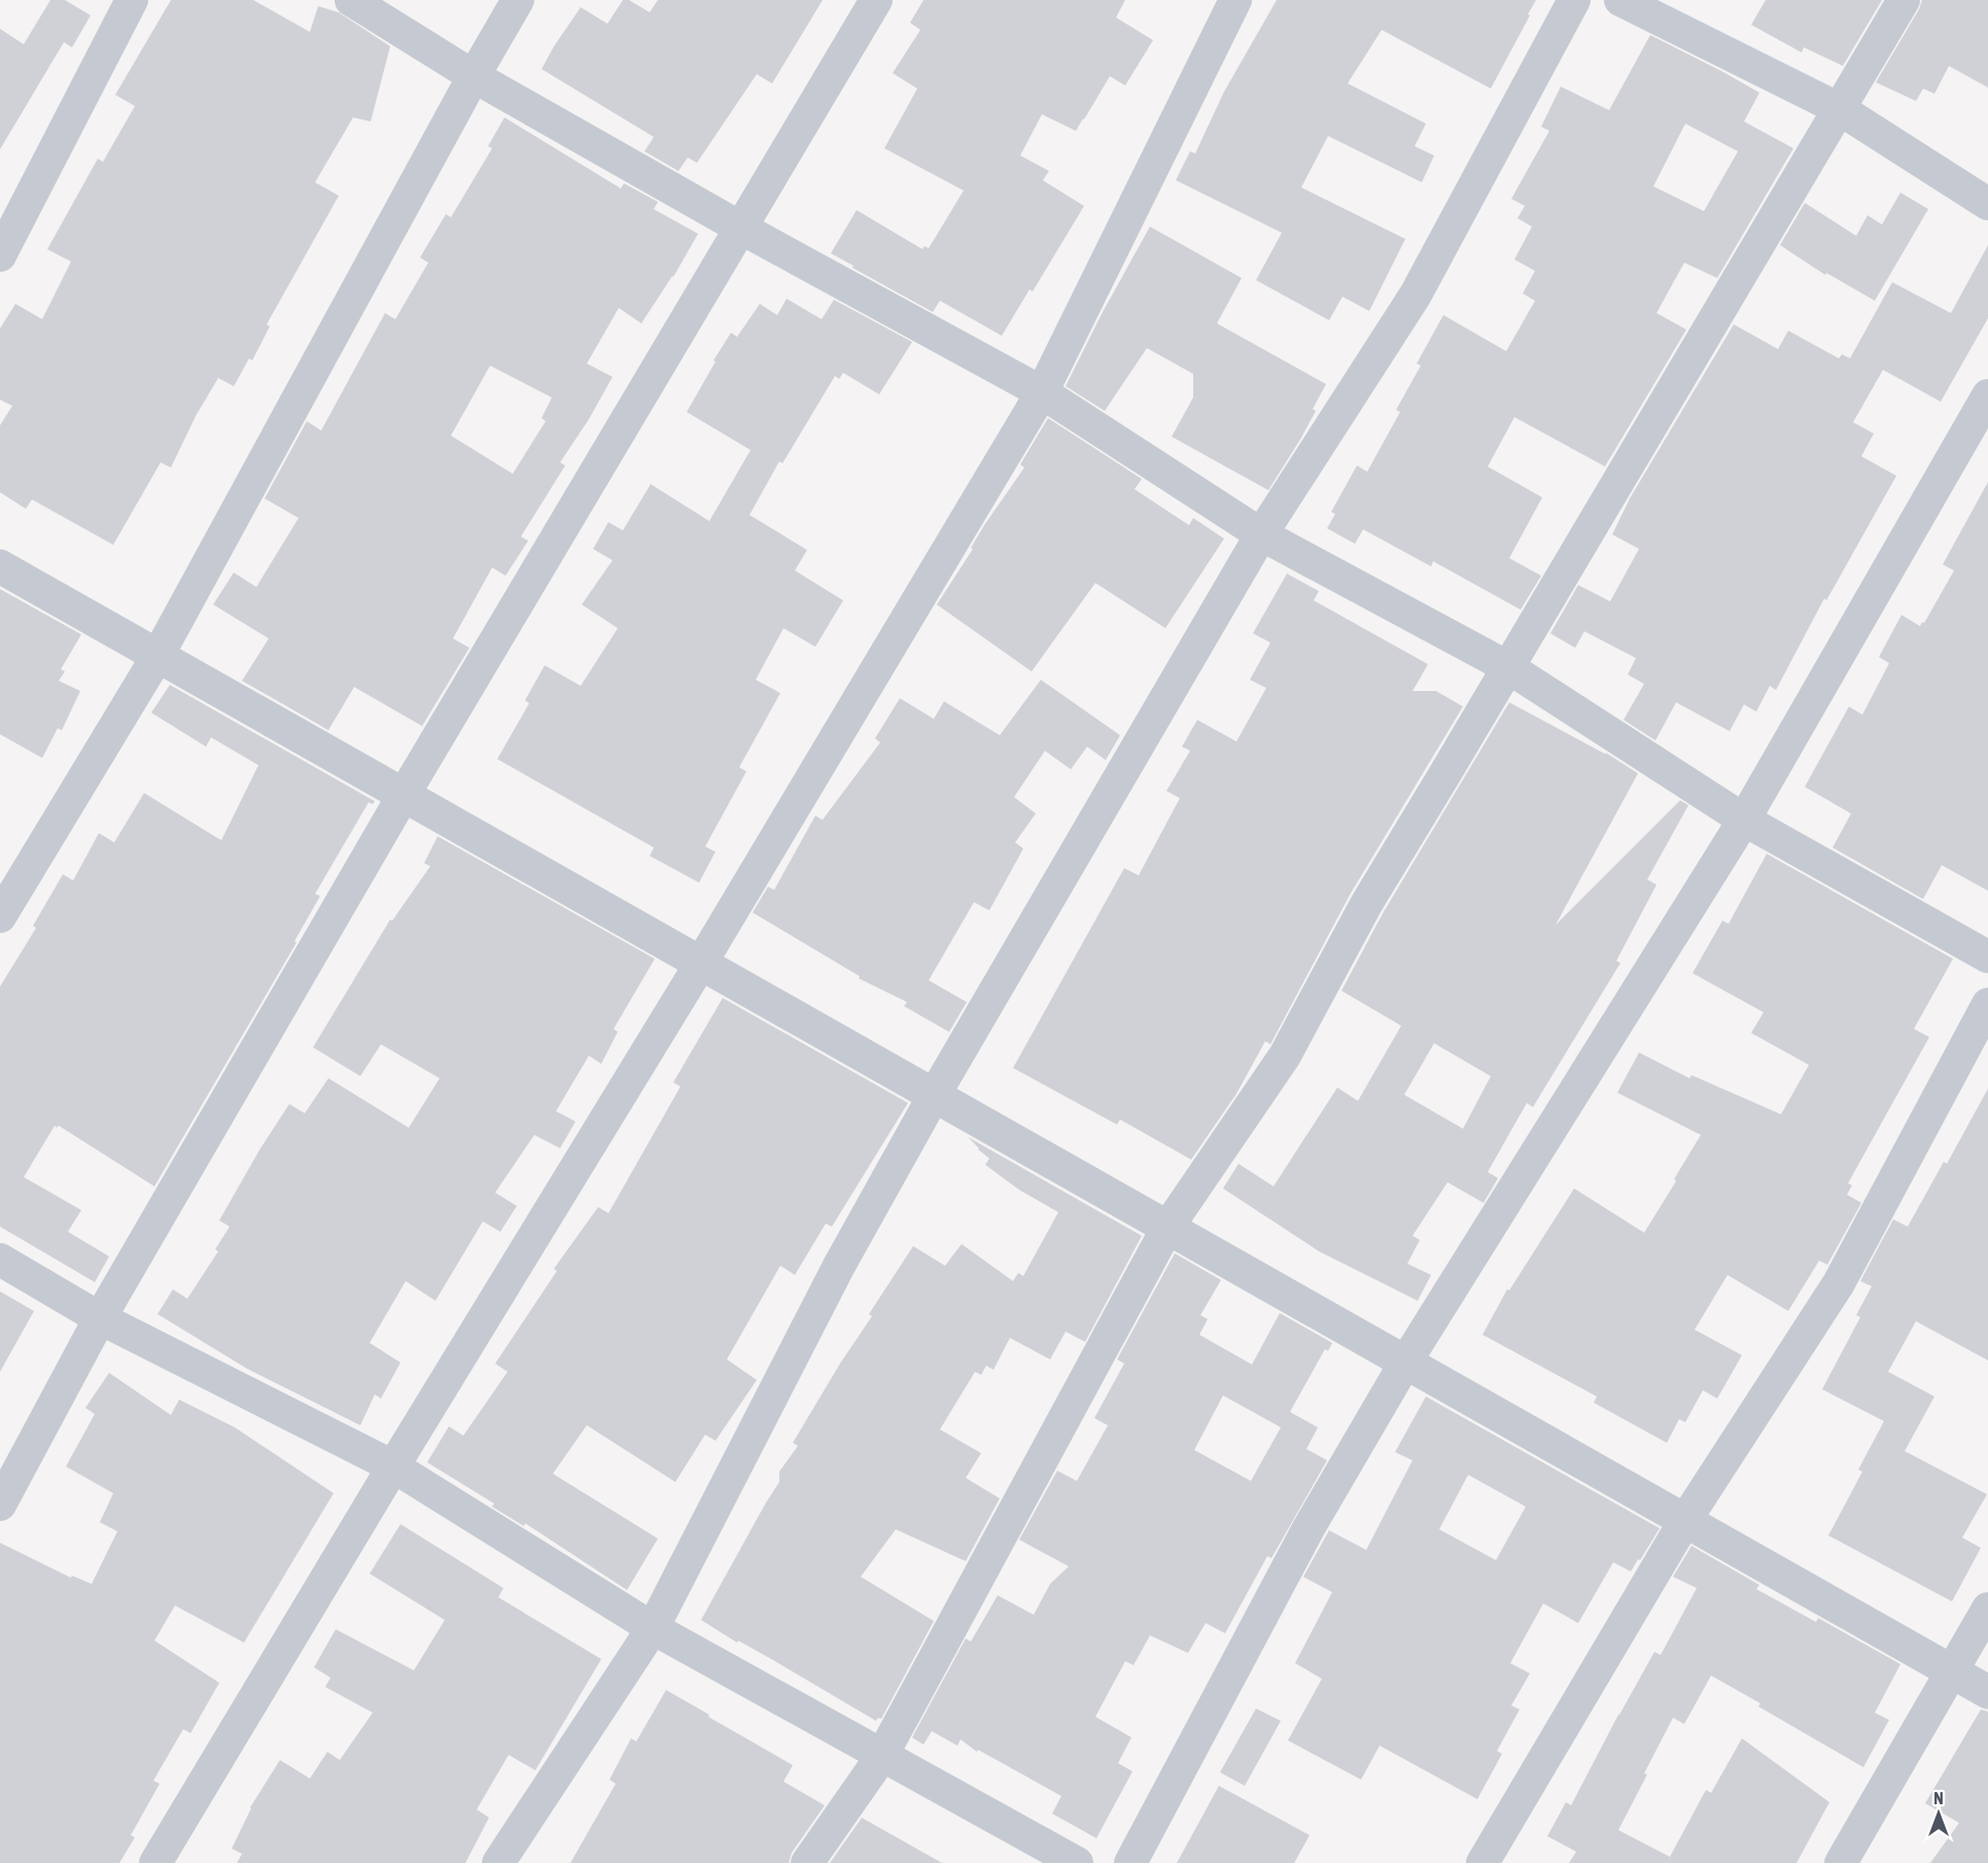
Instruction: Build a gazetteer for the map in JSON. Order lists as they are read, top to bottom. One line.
{"north":"top"}
